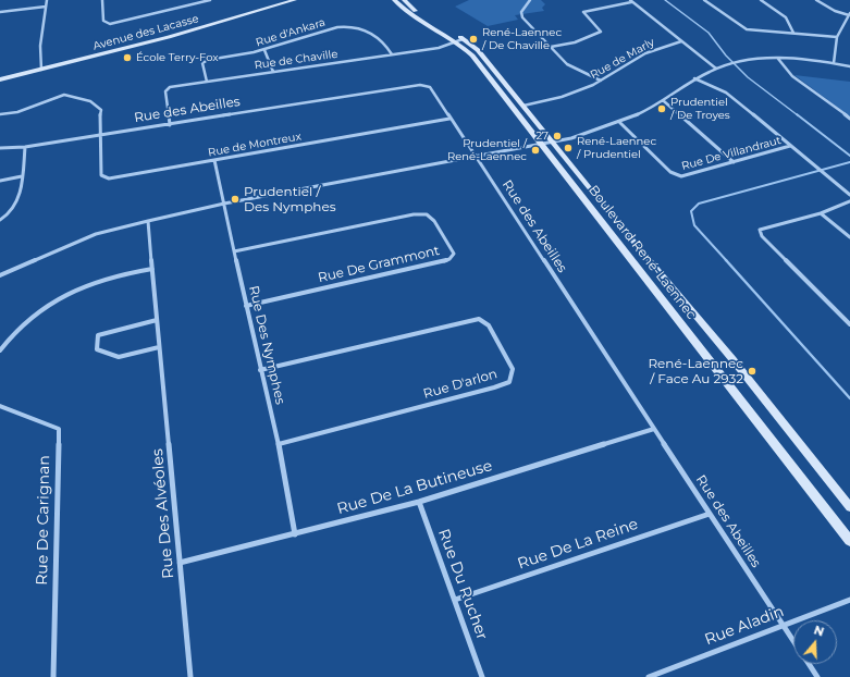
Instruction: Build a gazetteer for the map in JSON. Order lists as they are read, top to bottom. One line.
{"streets":{"street":["Avenue des Lacasse","Rue d'Ankara","Rue de Marly","Rue de Chaville","Rue des Abeilles","Rue de Montreux","Rue De Villandraut","Boulevard René-Laennec","Rue De Grammont","Rue Des Nymphes","Rue D'arlon","Rue De La Butineuse","Rue Des Alvéoles","Rue De Carignan","Rue De La Reine","Rue Du Rucher","Rue Aladin"]},"crossings":[["Rue d'Ankara","Rue de Chaville"],["Rue de Marly","Boulevard René-Laennec"],["Rue de Chaville","Rue des Abeilles"],["Rue de Chaville","Boulevard René-Laennec"],["Rue des Abeilles","Rue de Montreux"],["Rue des Abeilles","Rue De La Butineuse"],["Rue des Abeilles","Rue De La Reine"],["Rue des Abeilles","Rue Aladin"],["Rue de Montreux","Rue Des Nymphes"],["Rue De Grammont","Rue Des Nymphes"],["Rue Des Nymphes","Rue D'arlon"],["Rue Des Nymphes","Rue De La Butineuse"],["Rue De La Butineuse","Rue Des Alvéoles"],["Rue De La Butineuse","Rue Du Rucher"],["Rue De La Reine","Rue Du Rucher"]],"places":["René-Laennec / De Chaville","École Terry-Fox","Prudentiel / De Troyes","27","René-Laennec / Prudentiel","Prudentiel / René-Laennec","Prudentiel / Des Nymphes","René-Laennec / Face Au 2932"],"north":"top"}
